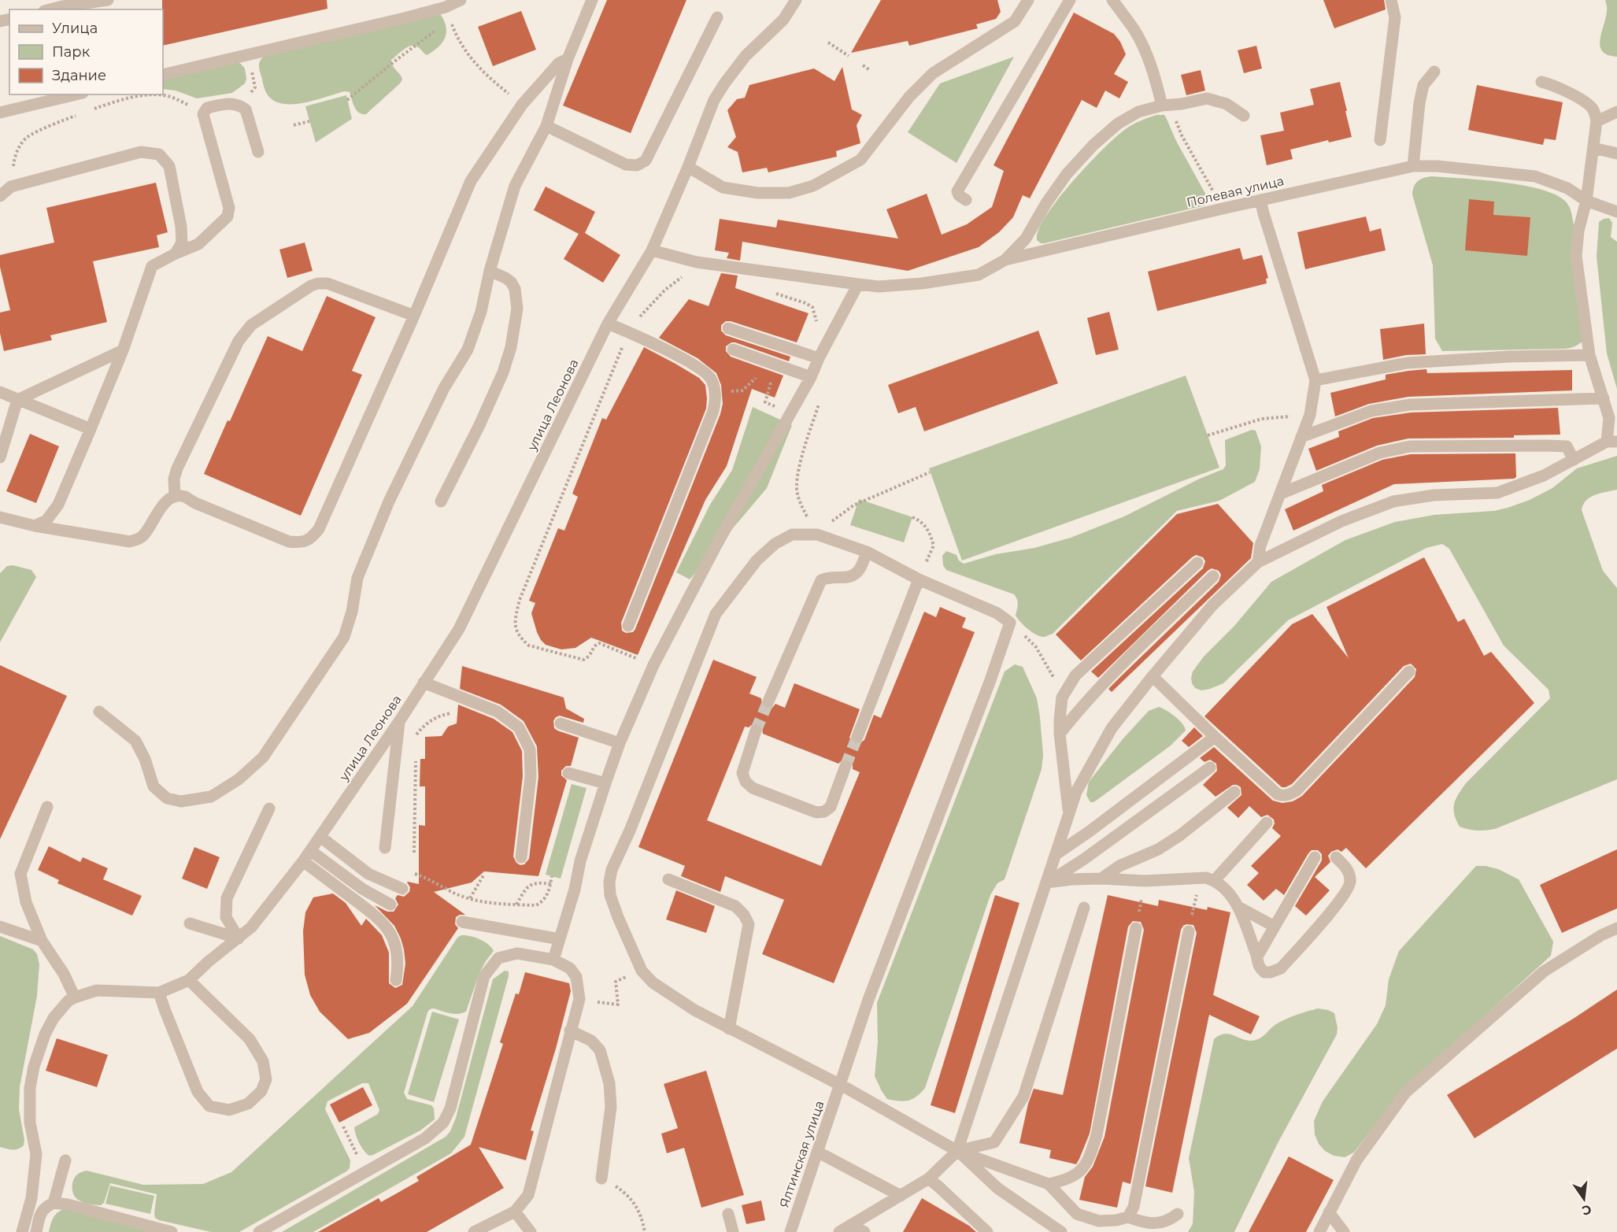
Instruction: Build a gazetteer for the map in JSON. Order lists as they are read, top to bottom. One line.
{"streets":{"street":["Полевая улица","улица Леонова","Ялтинская улица"]},"crossings":[["Полевая улица","улица Леонова"]],"legend":["Улица","Парк","Здание"],"north":"bottom"}
